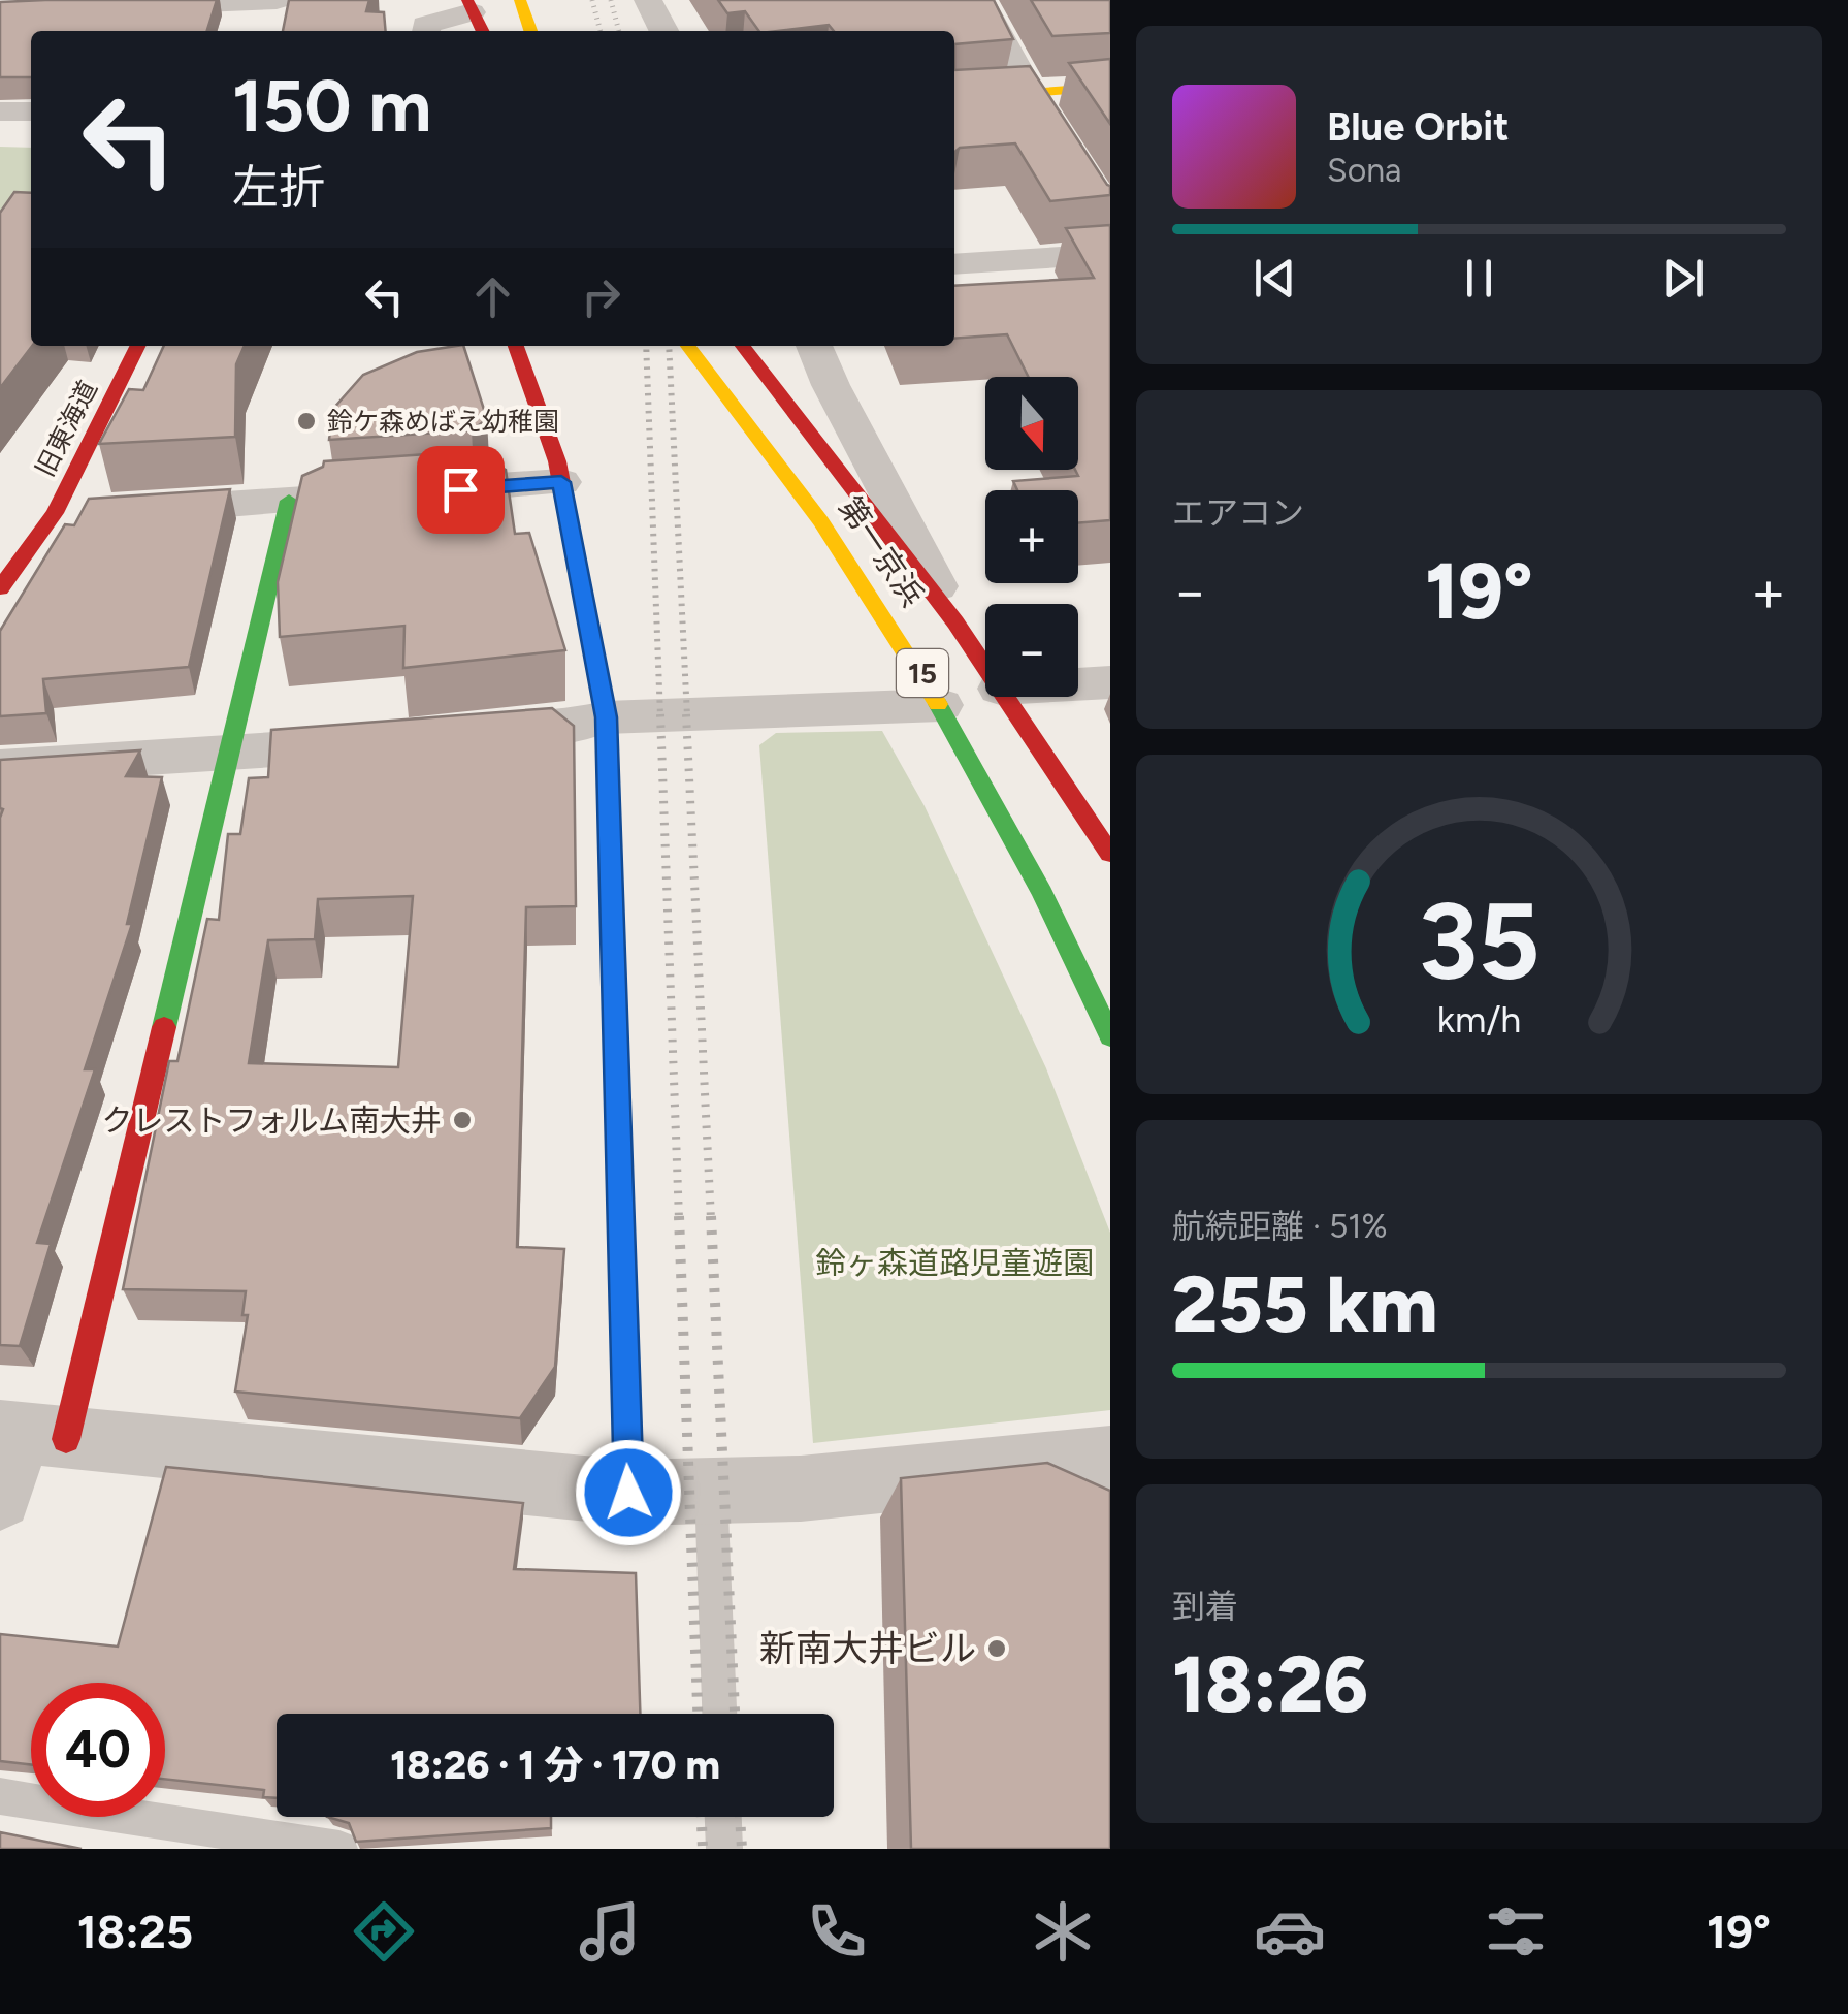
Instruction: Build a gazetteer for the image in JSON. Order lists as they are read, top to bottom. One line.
{"streets":{"main road":["旧東海道","第一京浜","15"]},"parks":["鈴ヶ森道路児童遊園"],"places":["鈴ケ森めばえ幼稚園","クレストフォルム南大井","新南大井ビル"],"north":"bottom","page":{"turn":["150 m","左折"],"song":["Blue Orbit","Sona"],"map_buttons":["+","−"],"tile":["エアコン",["航続距離 · 51%","255 km"],["到着","18:26"]],"heat":["−","19°","+"],"limit":"40","trip":"18:26 · 1 分 · 170 m","tabs":["18:25","19°"],"gauge":["35","km/h"]}}
